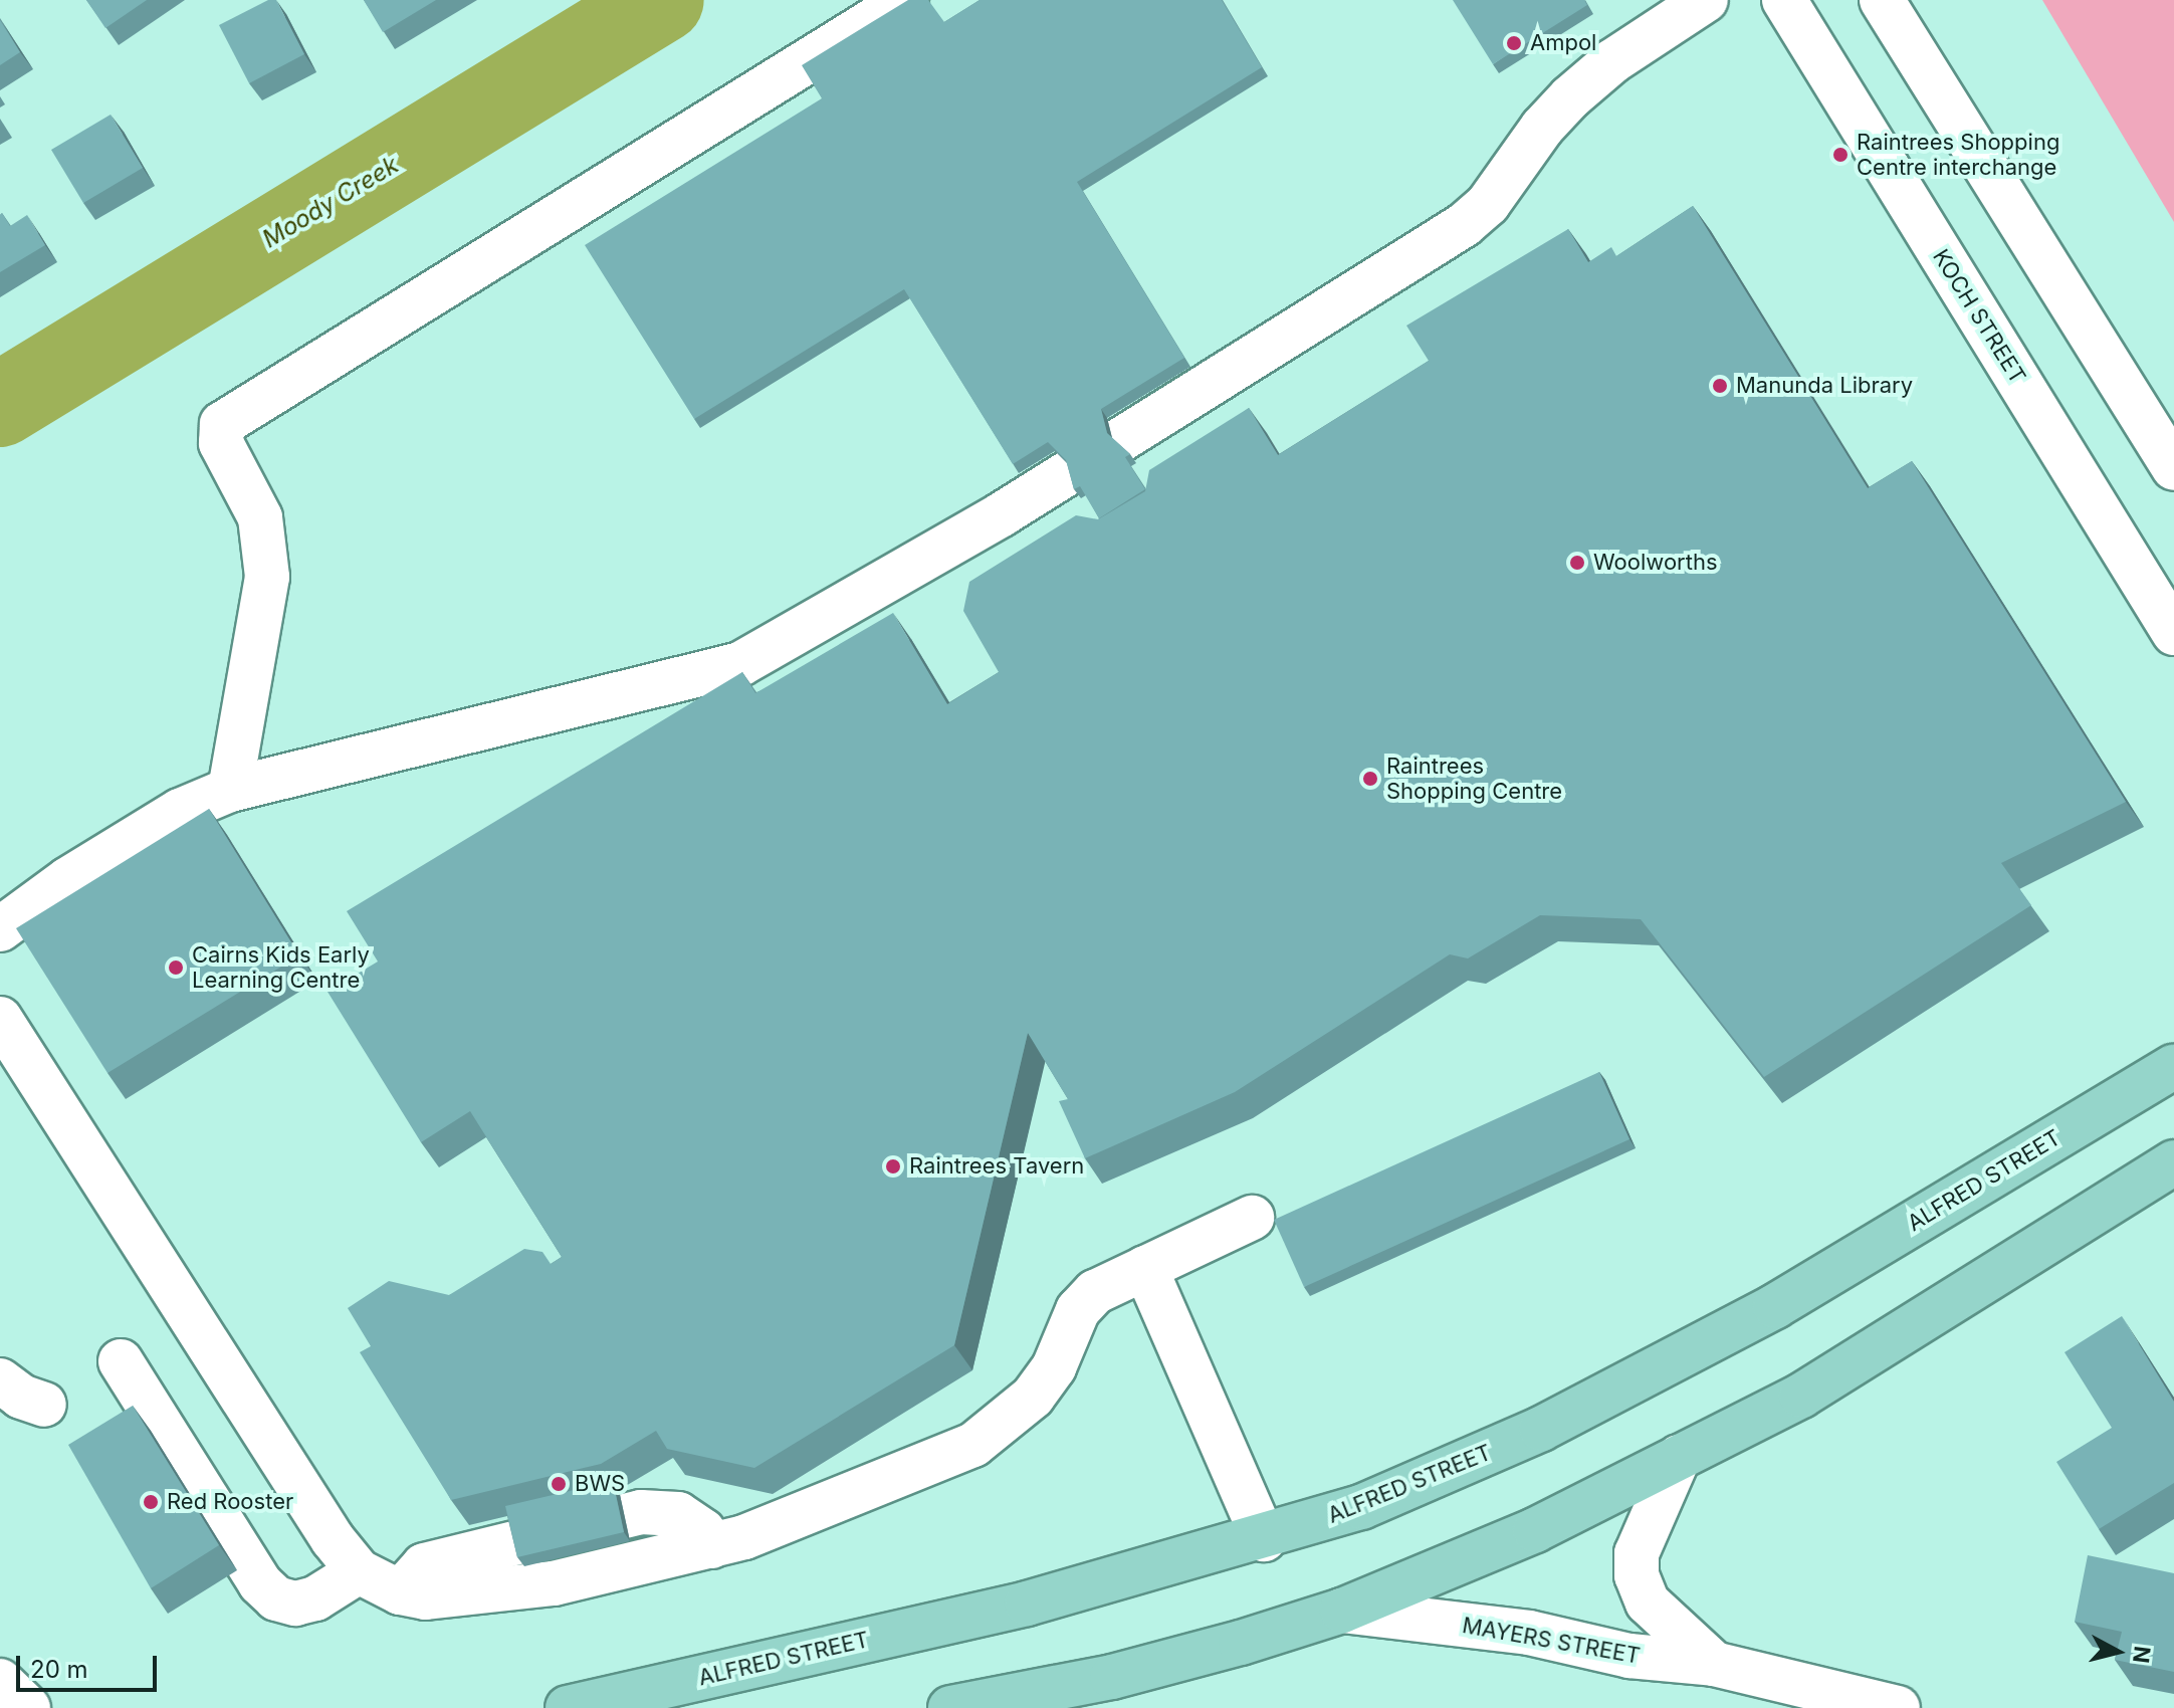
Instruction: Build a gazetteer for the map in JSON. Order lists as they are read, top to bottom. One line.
{"streets":{"main road":["ALFRED STREET"],"street":["KOCH STREET","MAYERS STREET"]},"water":["Moody Creek"],"places":["Ampol","Raintrees Shopping Centre interchange","Manunda Library","Woolworths","Raintrees Shopping Centre","Cairns Kids Early Learning Centre","Raintrees Tavern","BWS","Red Rooster"],"scale_bar":"20 m","north":"right"}
